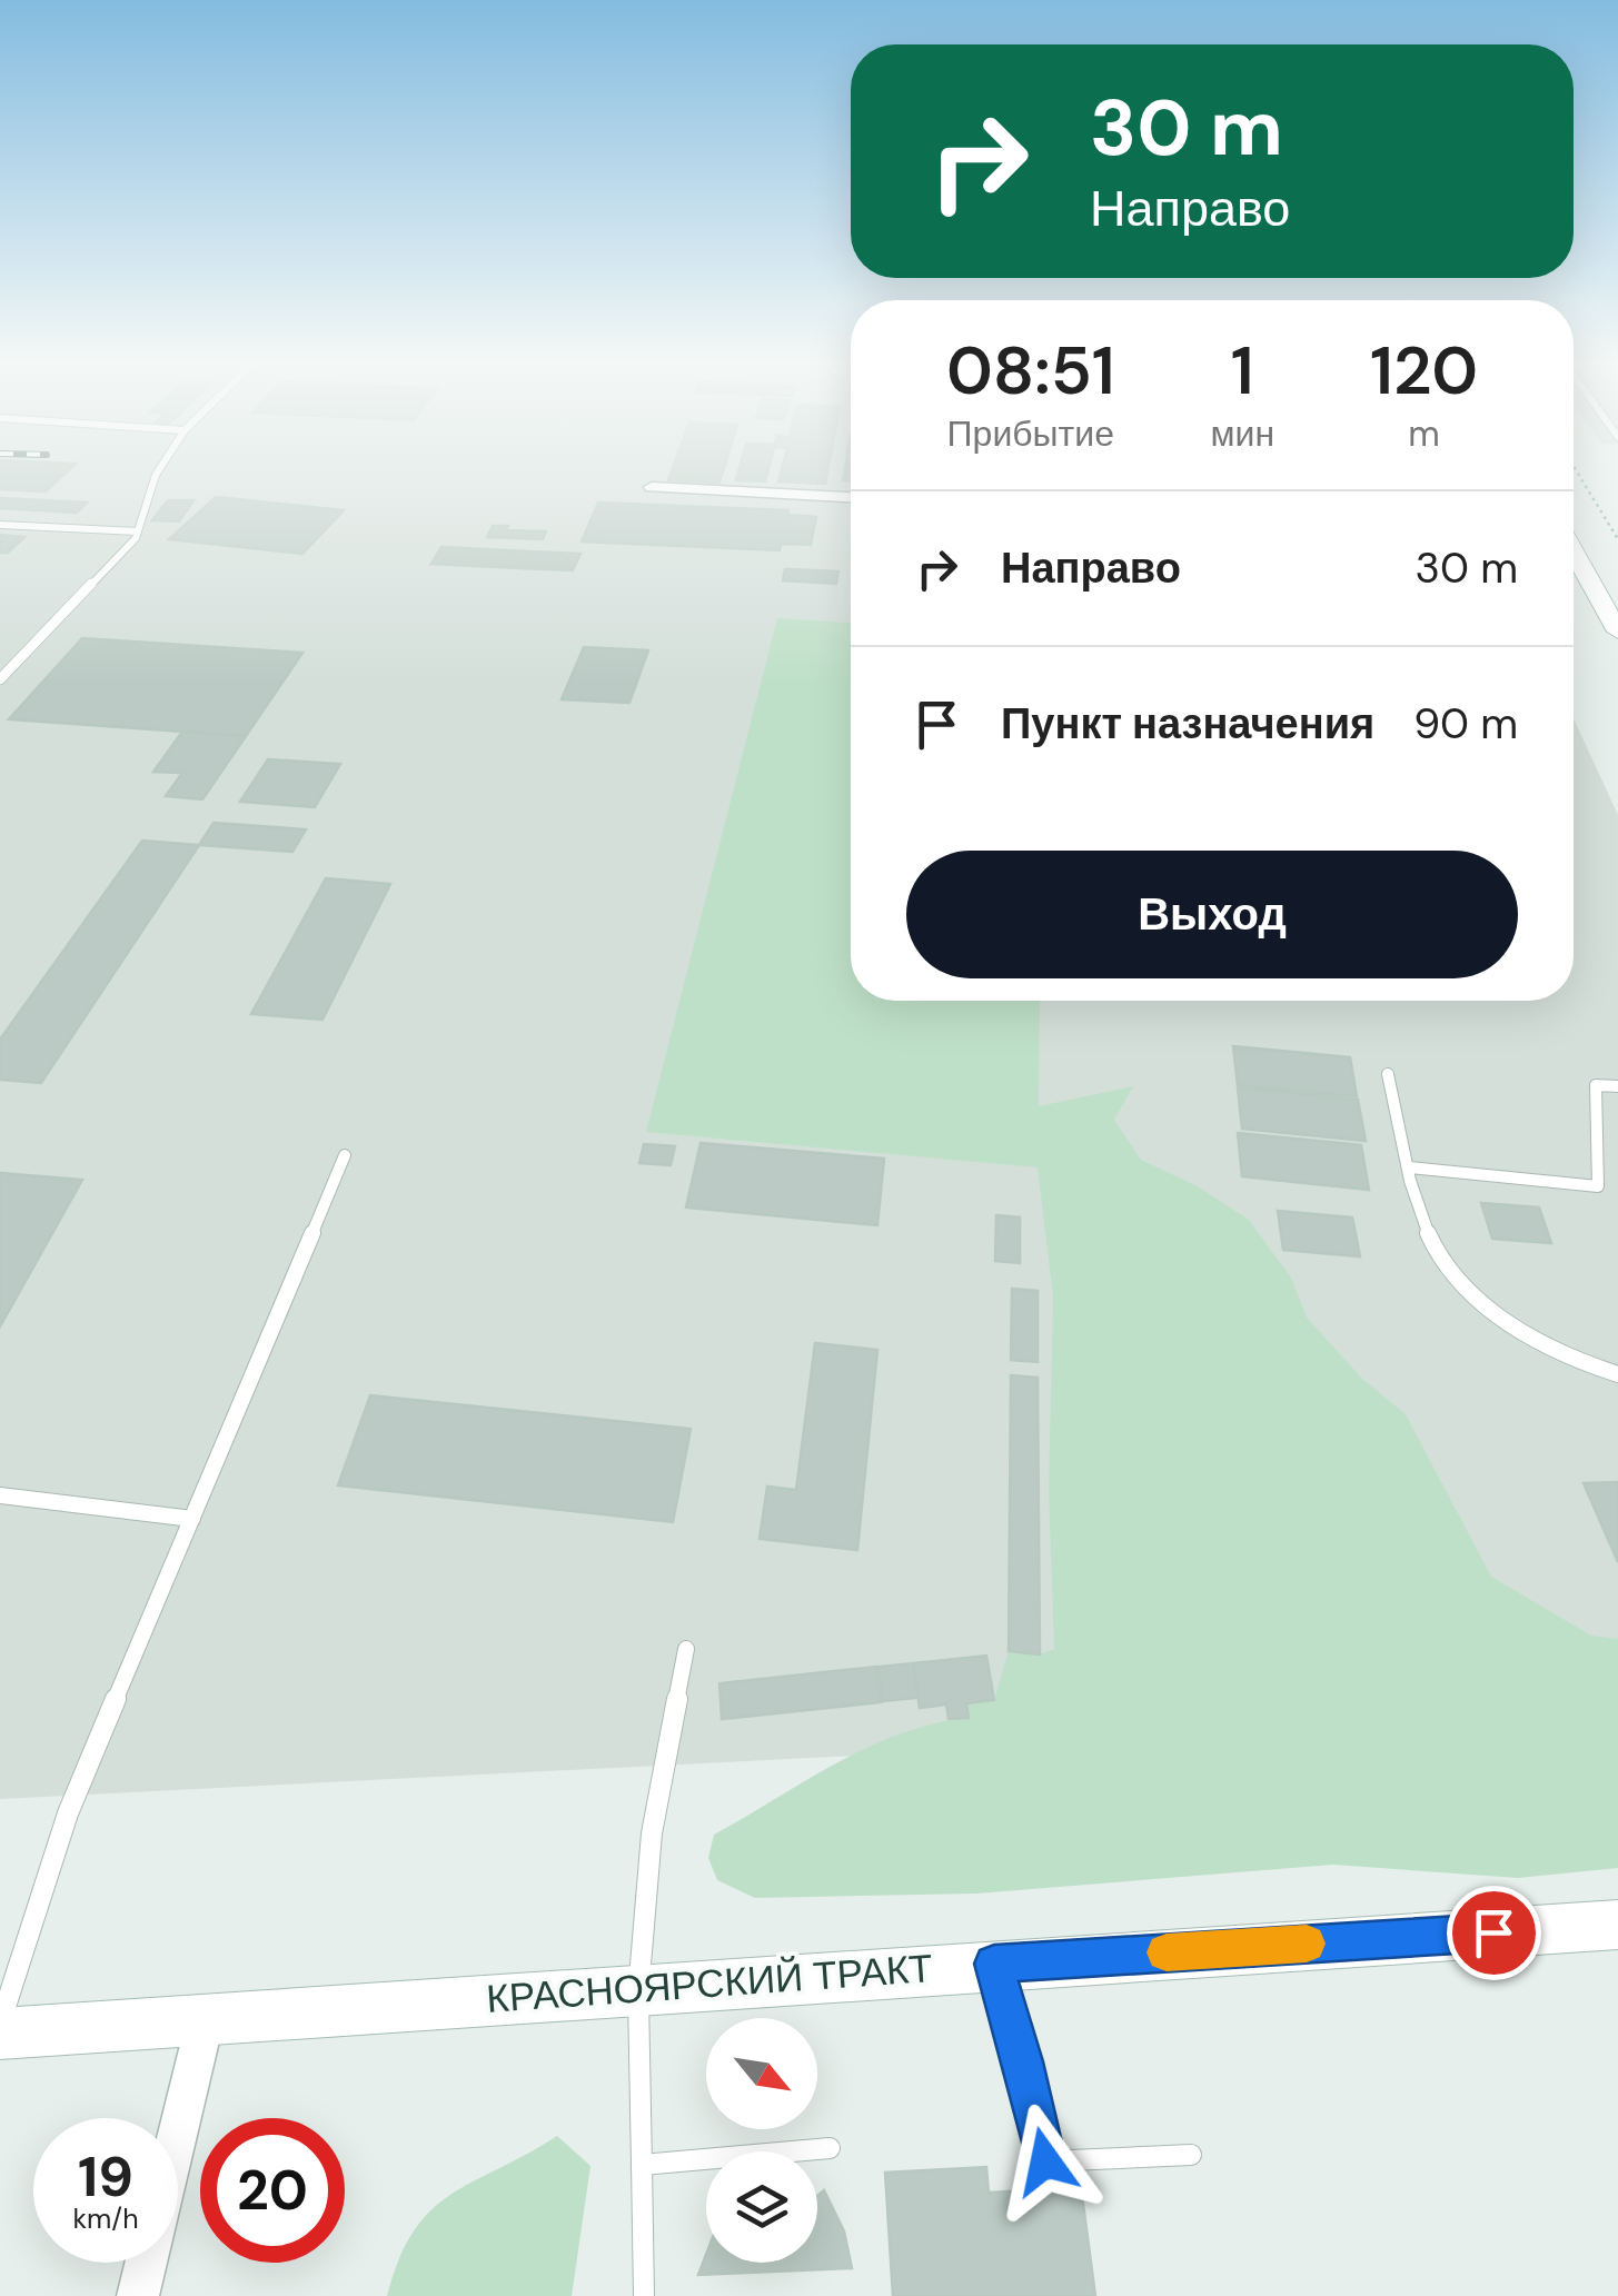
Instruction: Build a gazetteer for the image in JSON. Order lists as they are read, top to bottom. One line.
{"streets":{"main road":["КРАСНОЯРСКИЙ ТРАКТ"]},"north":"bottom right","page":{"turn":["30 m","Направо"],"eta":["08:51","Прибытие","1","мин","120","m"],"list":[{"name":"Направо","value":"30 m"},{"name":"Пункт назначения","value":"90 m"}],"buttons":"Выход","speed":"19 km/h","limit":"20"}}
